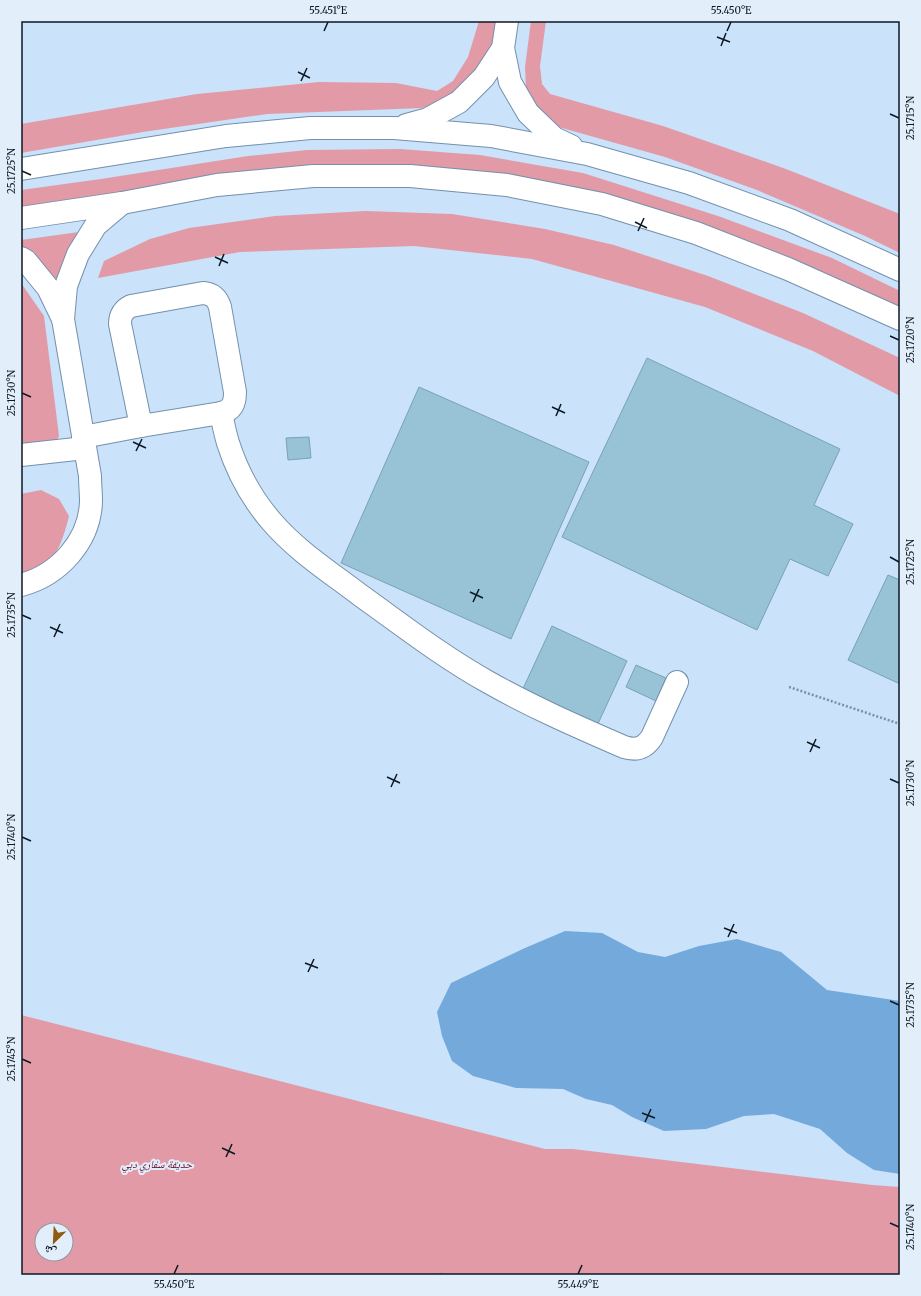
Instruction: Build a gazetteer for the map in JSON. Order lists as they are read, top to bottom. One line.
{"parks":["حديقة سفاري دبي"],"north":"bottom left","coordinates":["55.451°E","55.450°E","25.1715°N","25.1725°N","25.1720°N","25.1730°N","25.1735°N","25.1740°N","25.1745°N","55.449°E"]}
